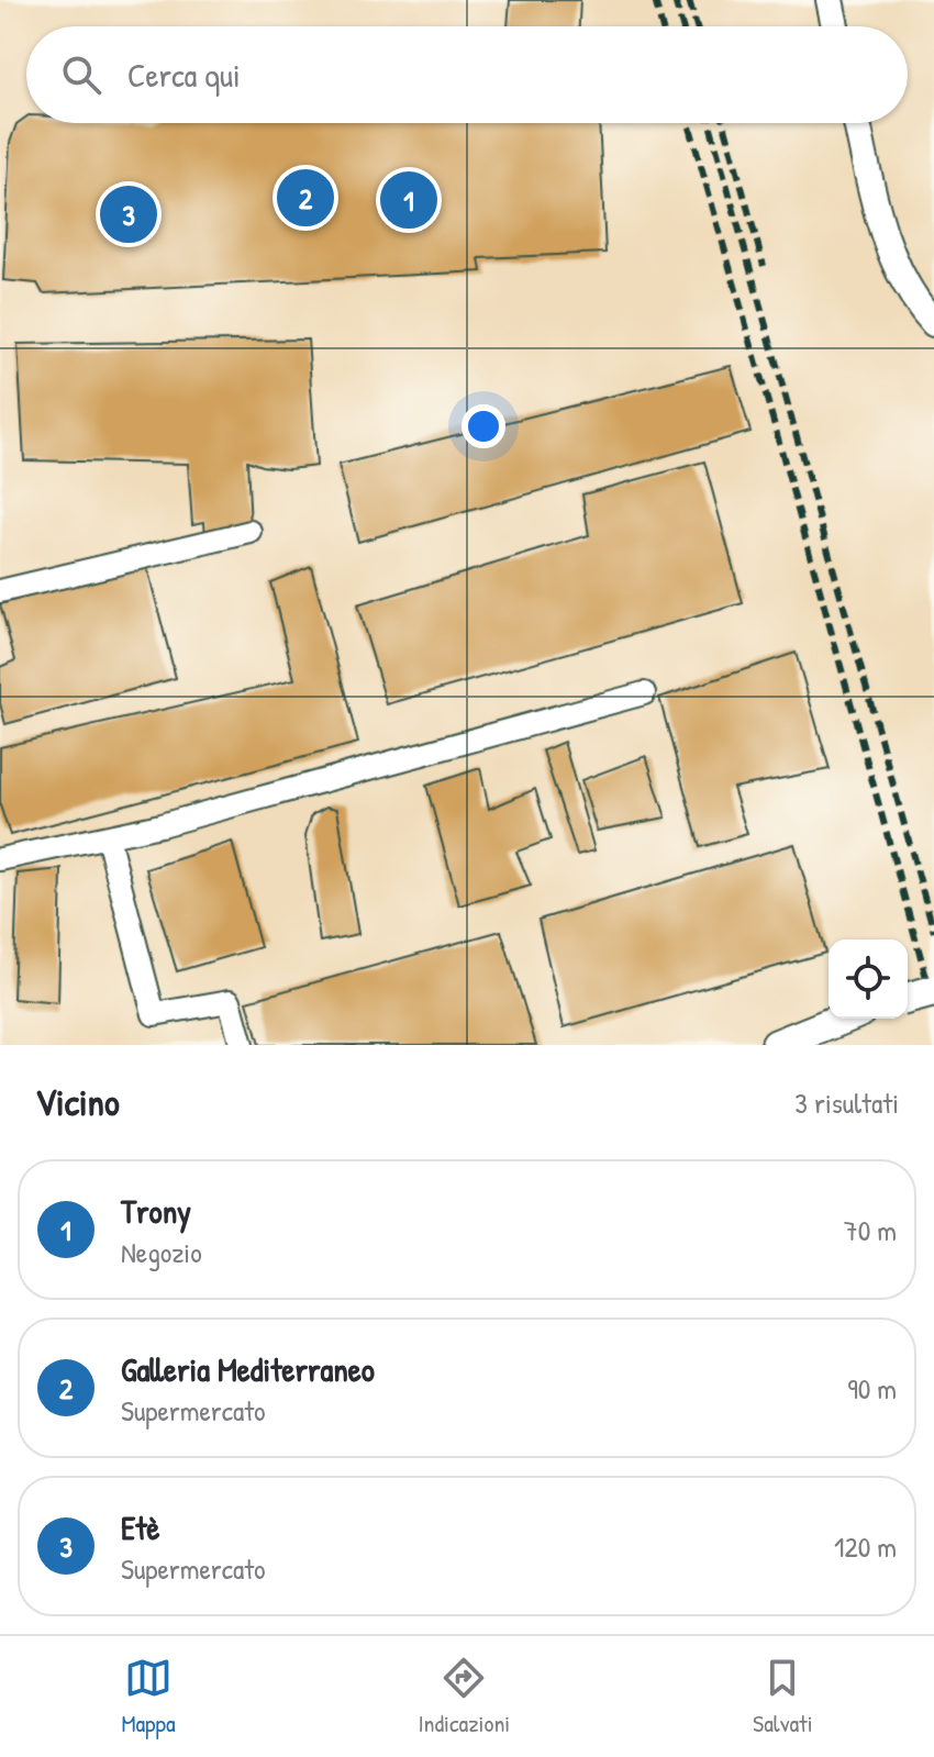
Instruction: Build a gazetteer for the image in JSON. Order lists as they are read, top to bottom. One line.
{"page":{"search":"Cerca qui","pins":["2","1","3"],"heading":["Vicino","3 risultati"],"list":[{"mark":"1","name":"Trony","note":"Negozio","value":"70 m"},{"mark":"2","name":"Galleria Mediterraneo","note":"Supermercato","value":"90 m"},{"mark":"3","name":"Etè","note":"Supermercato","value":"120 m"}],"nav":["Mappa","Indicazioni","Salvati"]}}
